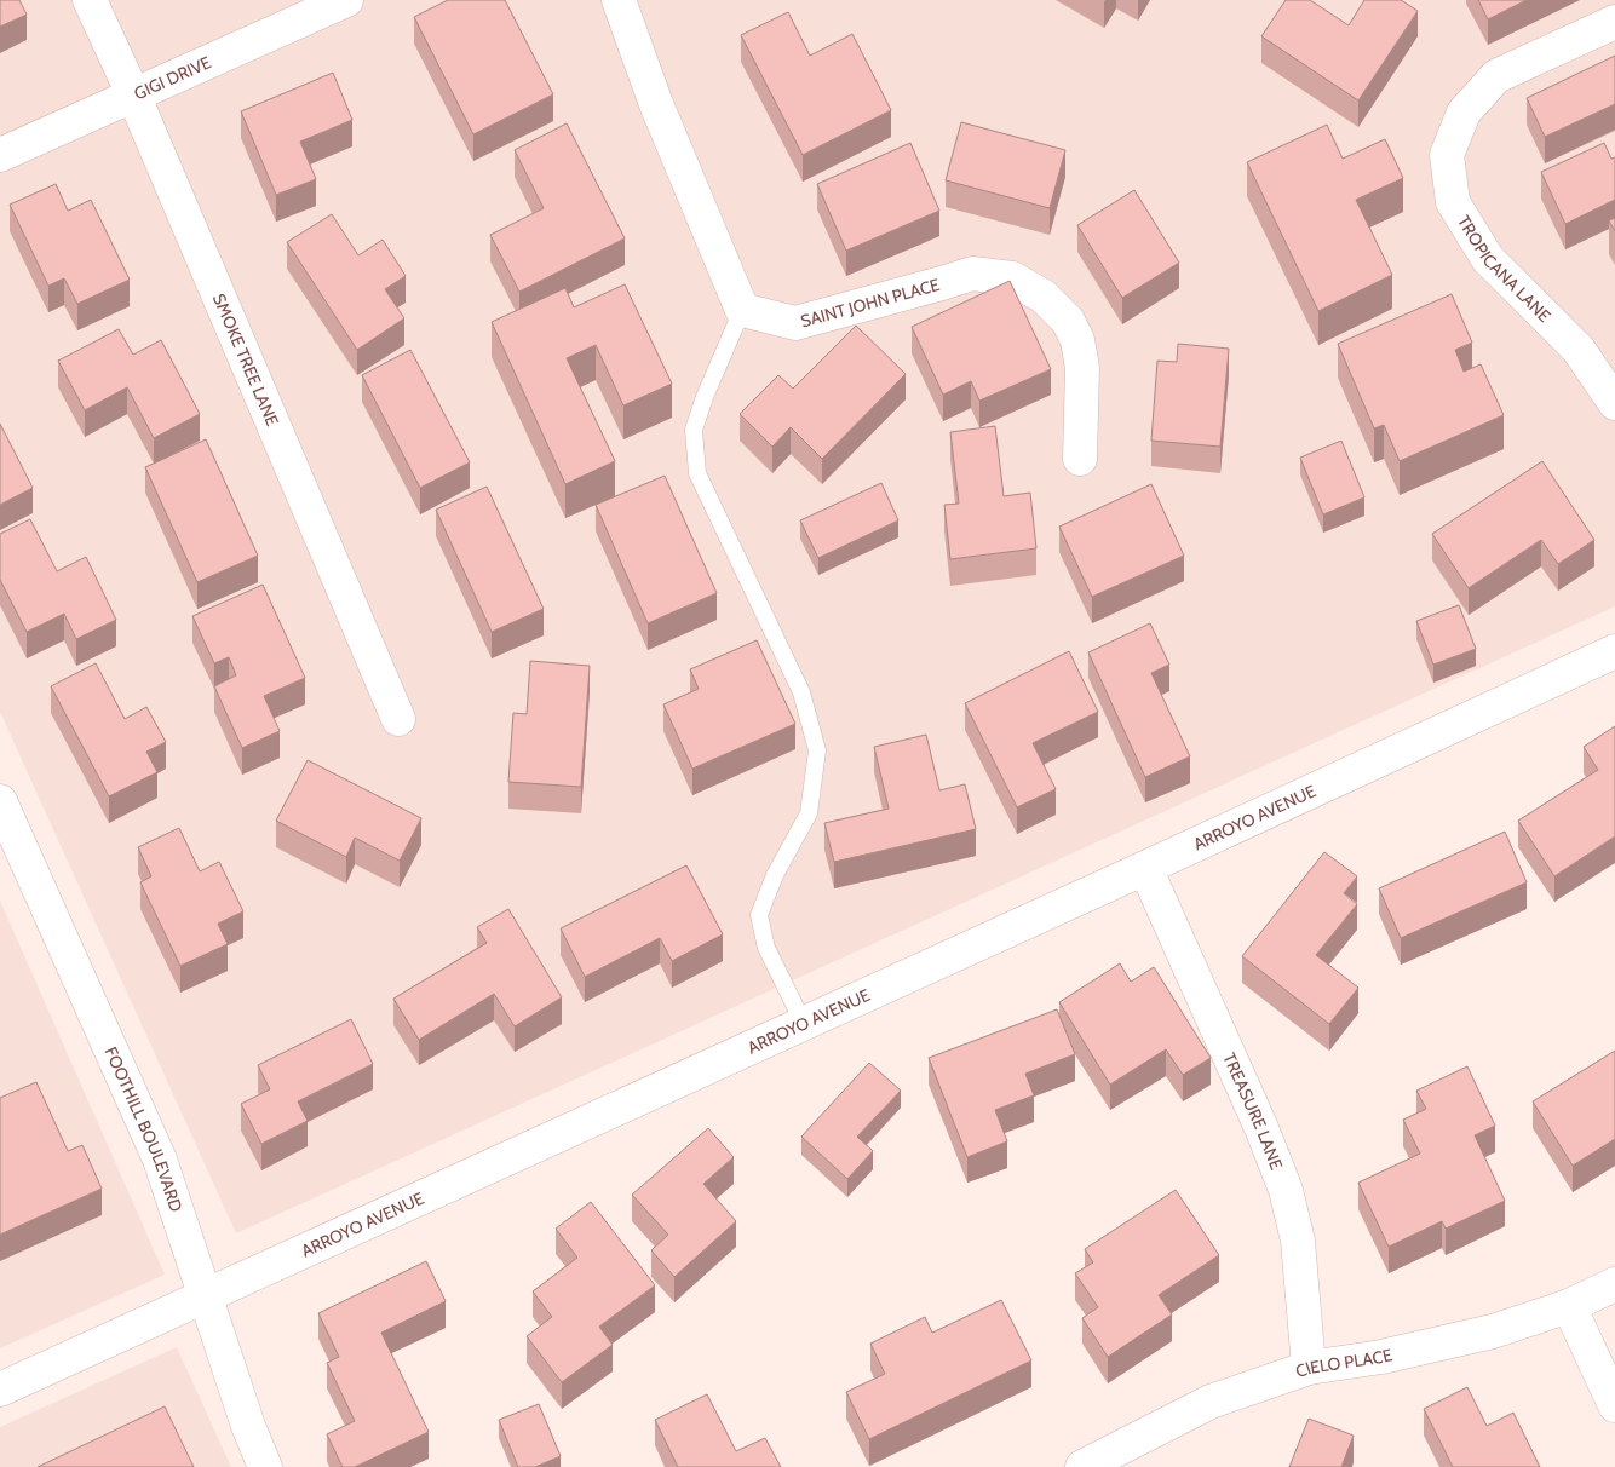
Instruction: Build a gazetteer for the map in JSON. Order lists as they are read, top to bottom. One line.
{"streets":{"street":["GIGI DRIVE","TROPICANA LANE","SAINT JOHN PLACE","SMOKE TREE LANE","ARROYO AVENUE","TREASURE LANE","FOOTHILL BOULEVARD","CIELO PLACE"]},"crossings":[["GIGI DRIVE","SMOKE TREE LANE"],["ARROYO AVENUE","TREASURE LANE"],["ARROYO AVENUE","FOOTHILL BOULEVARD"],["TREASURE LANE","CIELO PLACE"]]}
